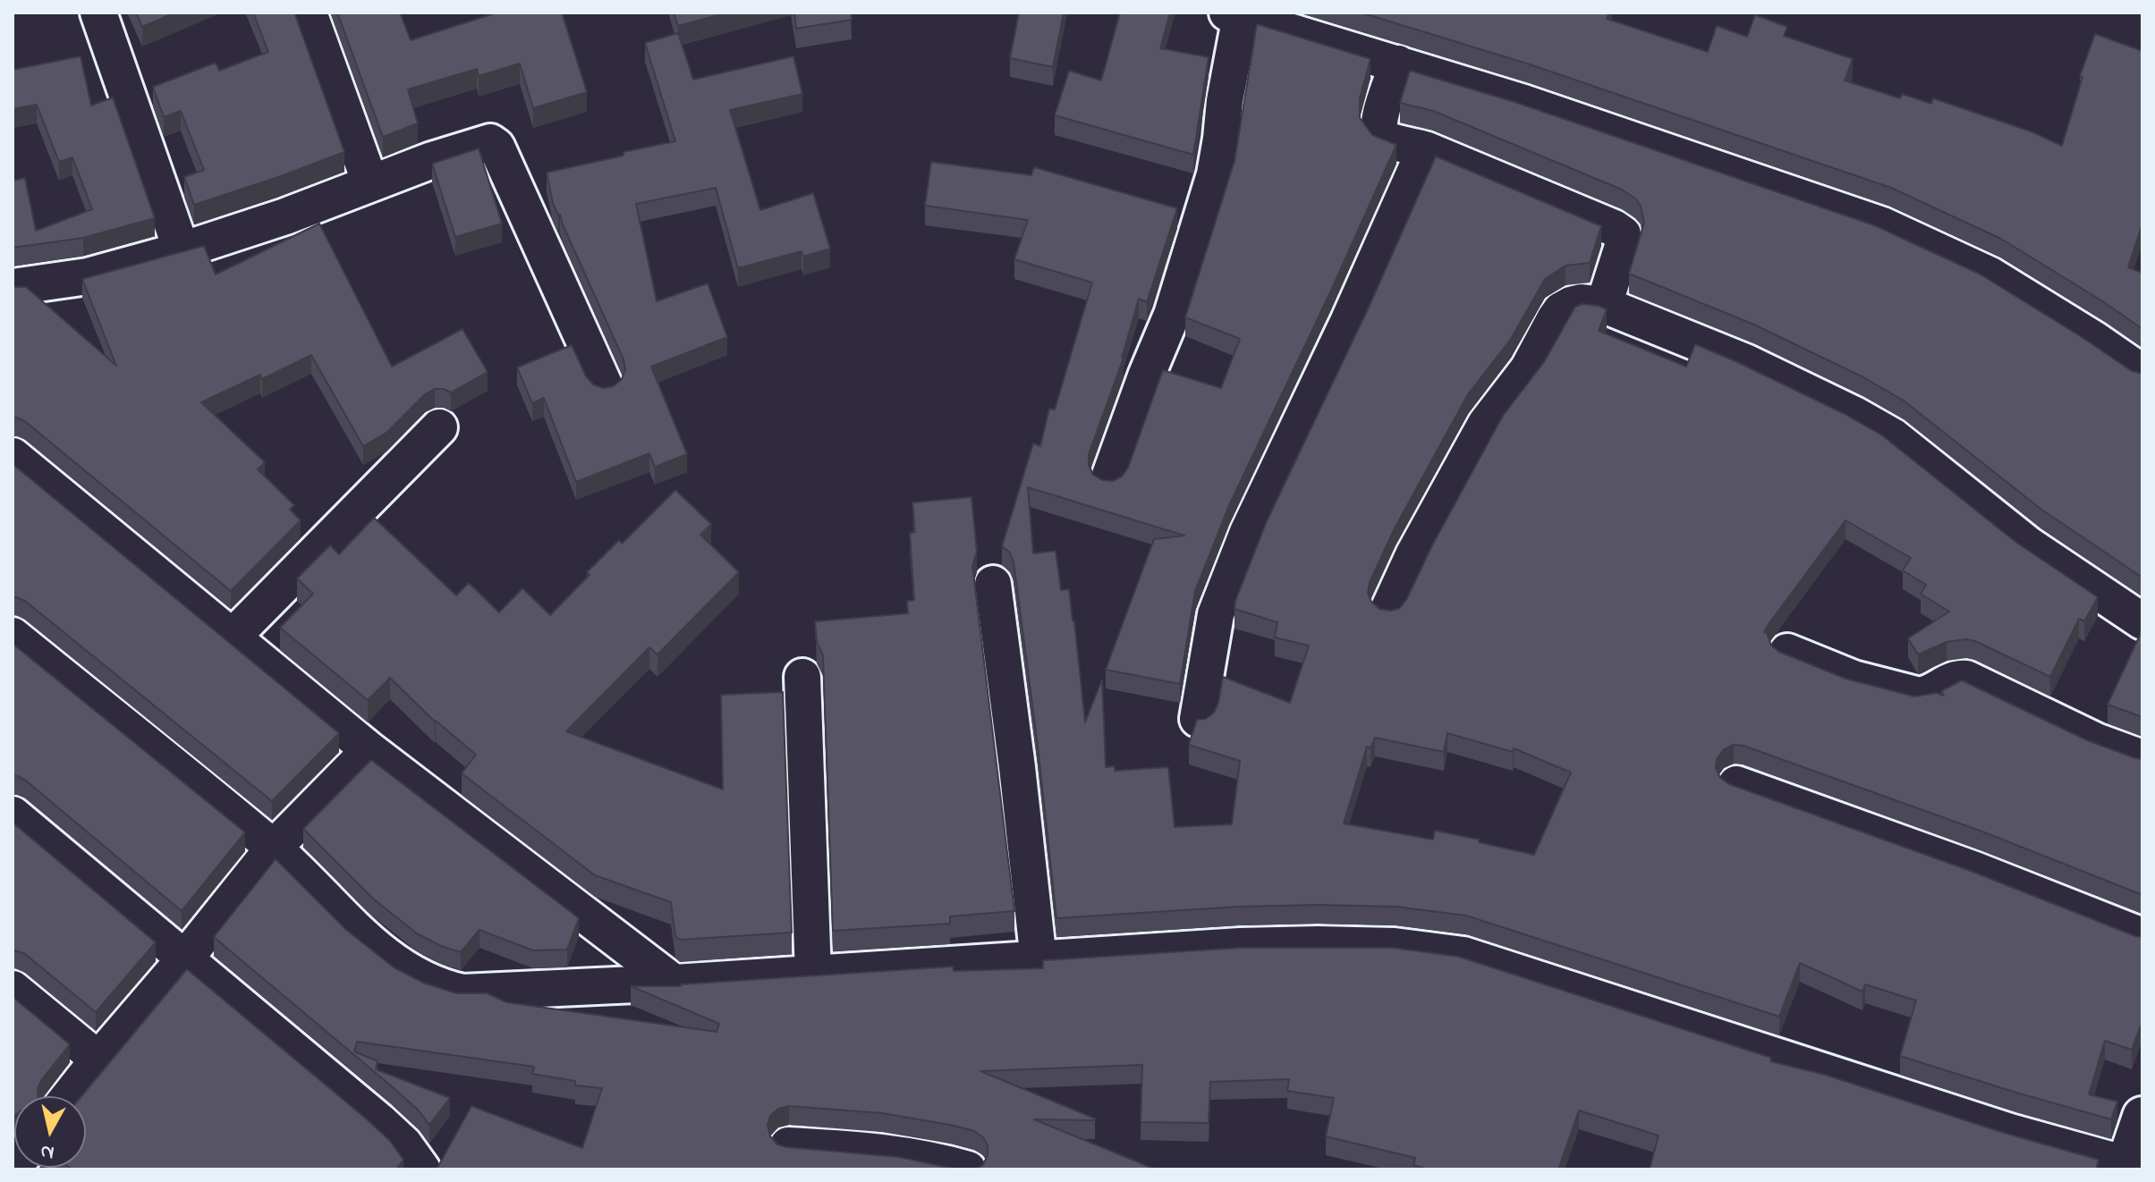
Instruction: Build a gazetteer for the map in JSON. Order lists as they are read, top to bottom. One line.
{"north":"bottom"}
